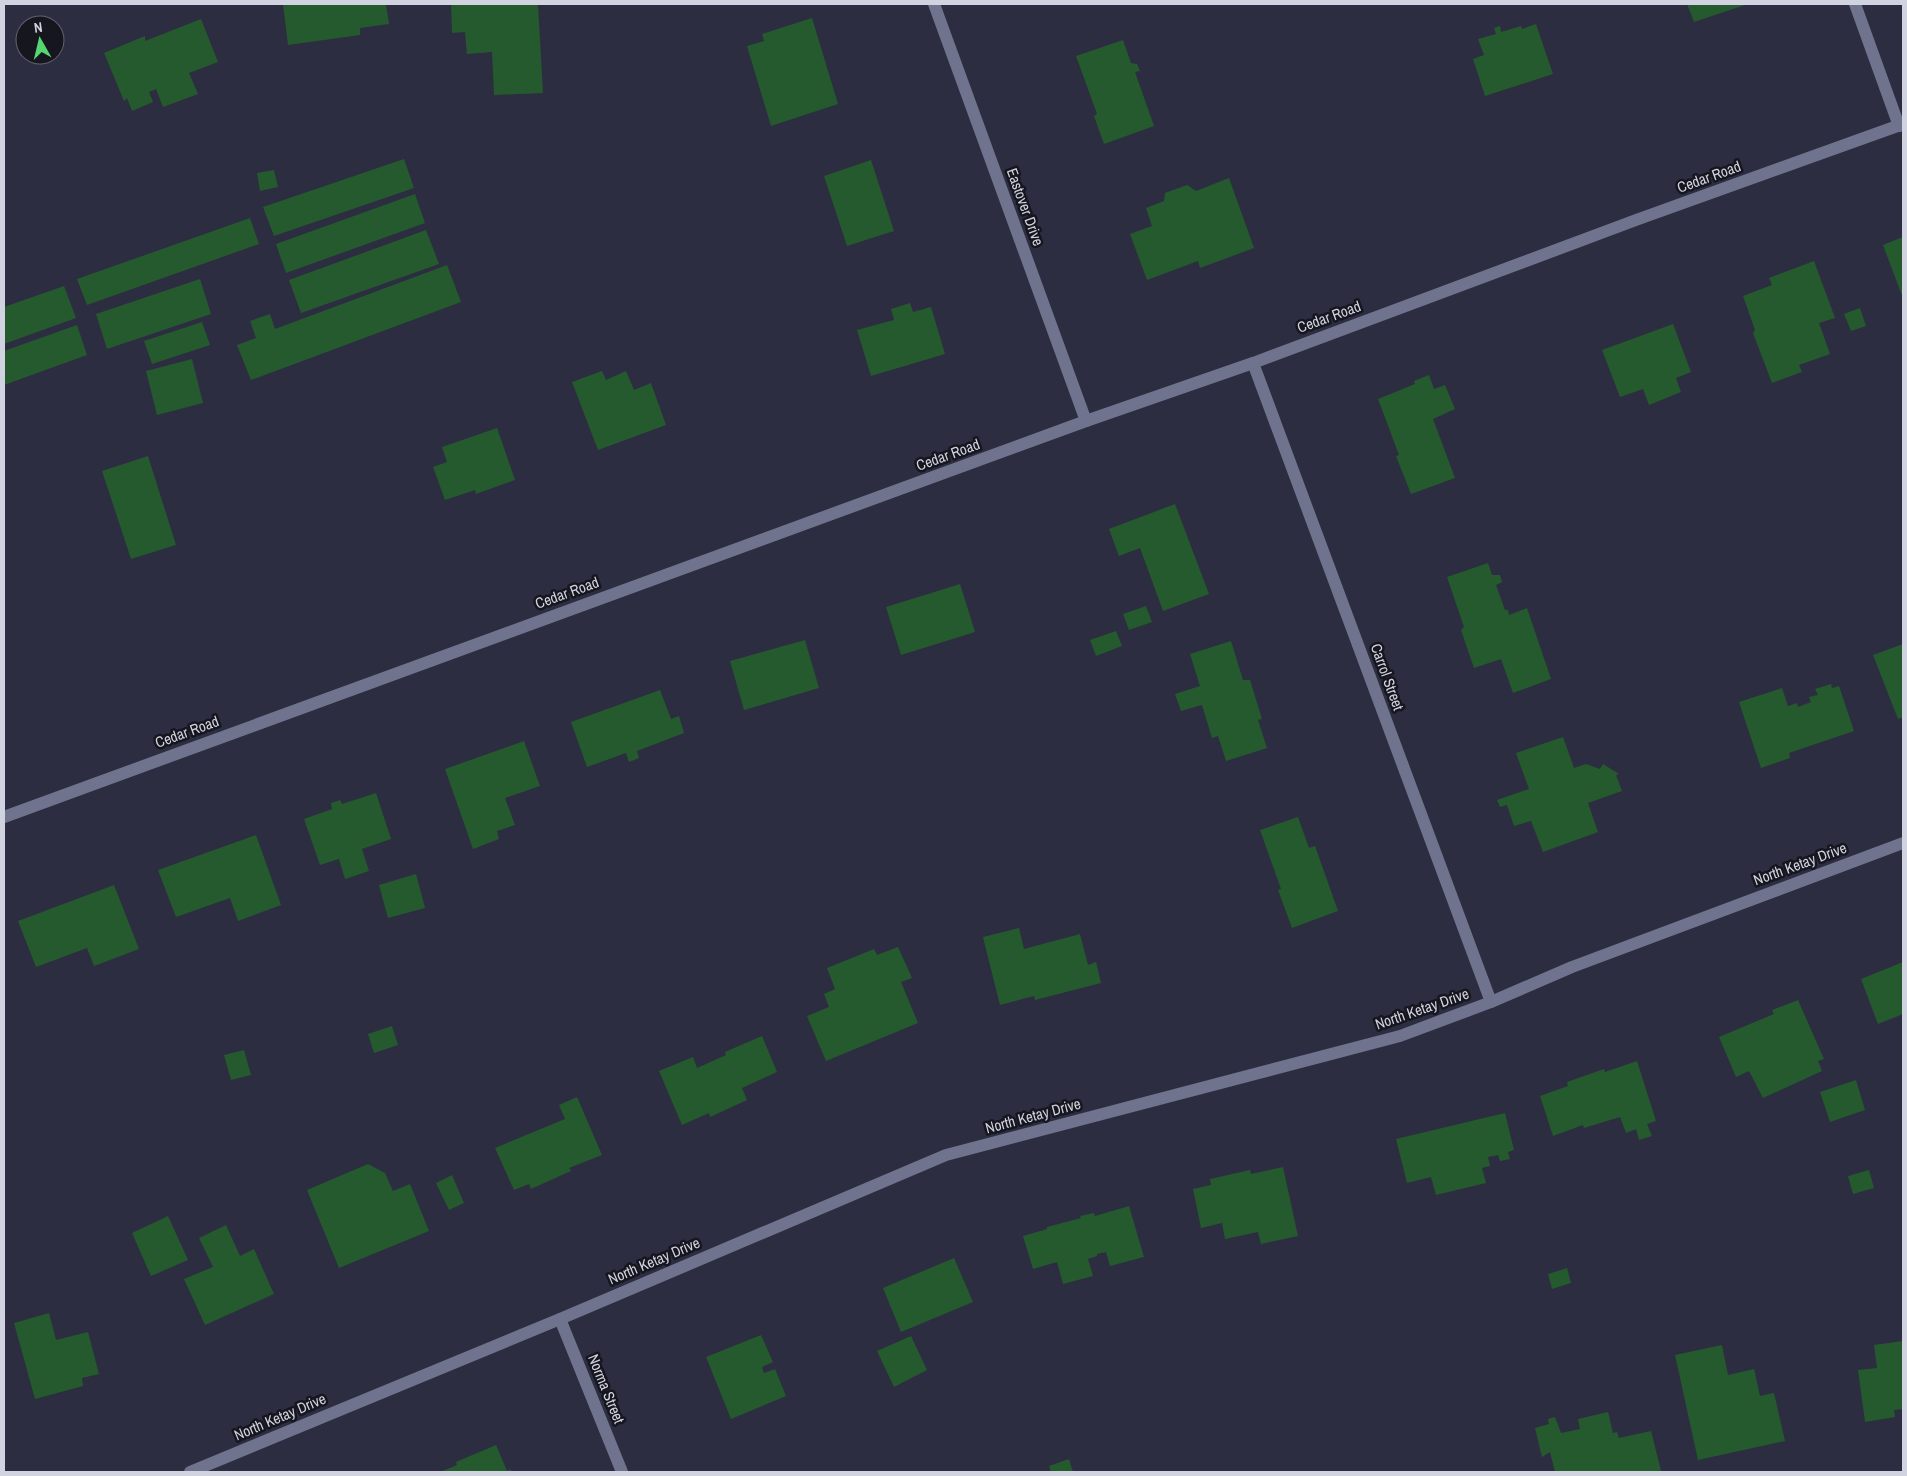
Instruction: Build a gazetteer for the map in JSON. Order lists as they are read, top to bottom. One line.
{"streets":{"street":["Cedar Road","Eastover Drive","Carrol Street","North Ketay Drive","Norma Street"]},"crossings":[["Cedar Road","Eastover Drive"],["Cedar Road","Carrol Street"],["Carrol Street","North Ketay Drive"],["North Ketay Drive","Norma Street"]],"north":"top"}
